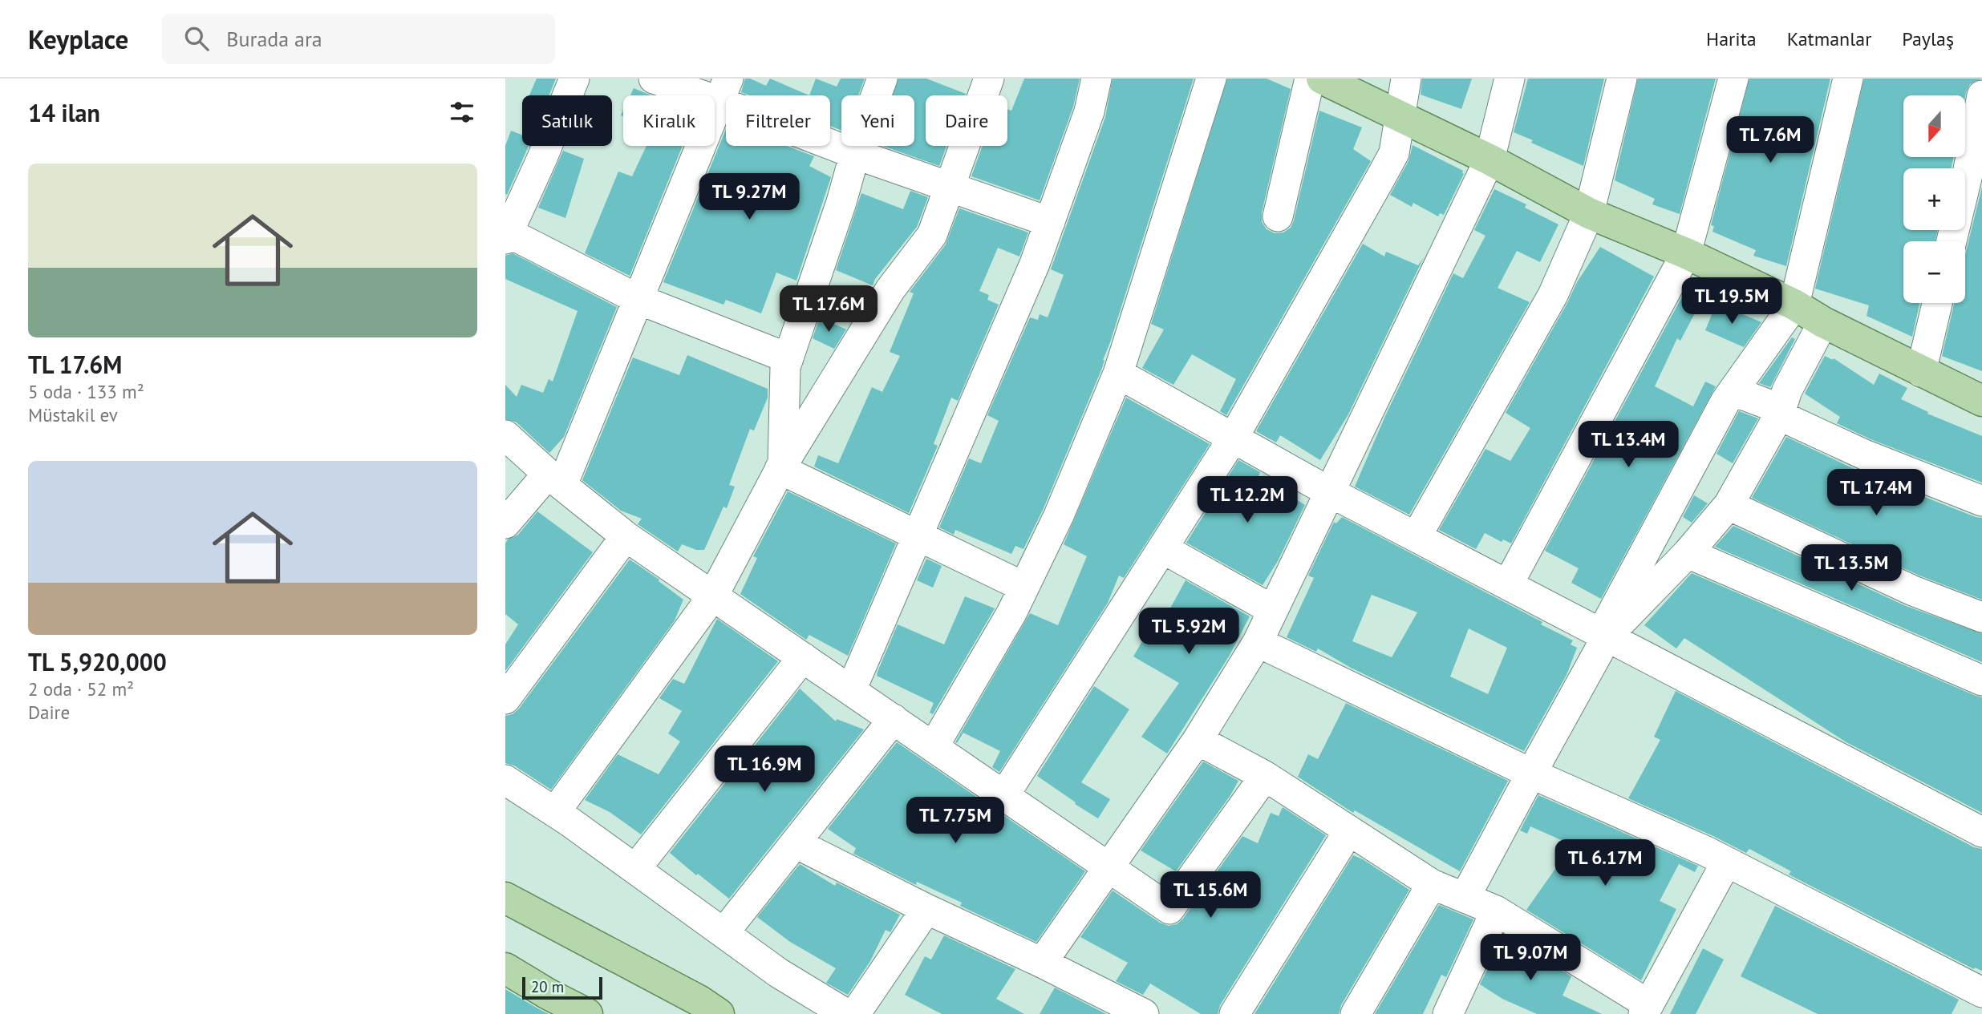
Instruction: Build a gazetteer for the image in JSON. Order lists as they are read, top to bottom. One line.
{"scale_bar":"20 m","north":"bottom","page":{"header":"Keyplace","search":"Burada ara","nav":["Harita","Katmanlar","Paylaş"],"heading":"14 ilan","map_buttons":["+","−"],"chip":["Satılık","Kiralık","Filtreler","Yeni","Daire"],"price":["TL 7.6M","TL 9.27M","TL 19.5M","TL 17.6M","TL 13.4M","TL 17.4M","TL 12.2M","TL 13.5M","TL 5.92M","TL 16.9M","TL 7.75M","TL 6.17M","TL 15.6M","TL 9.07M"],"list":[{"name":"TL 17.6M","note":"5 oda · 133 m² · Müstakil ev"},{"name":"TL 5,920,000","note":"2 oda · 52 m² · Daire"}],"scale":"20 m"}}
